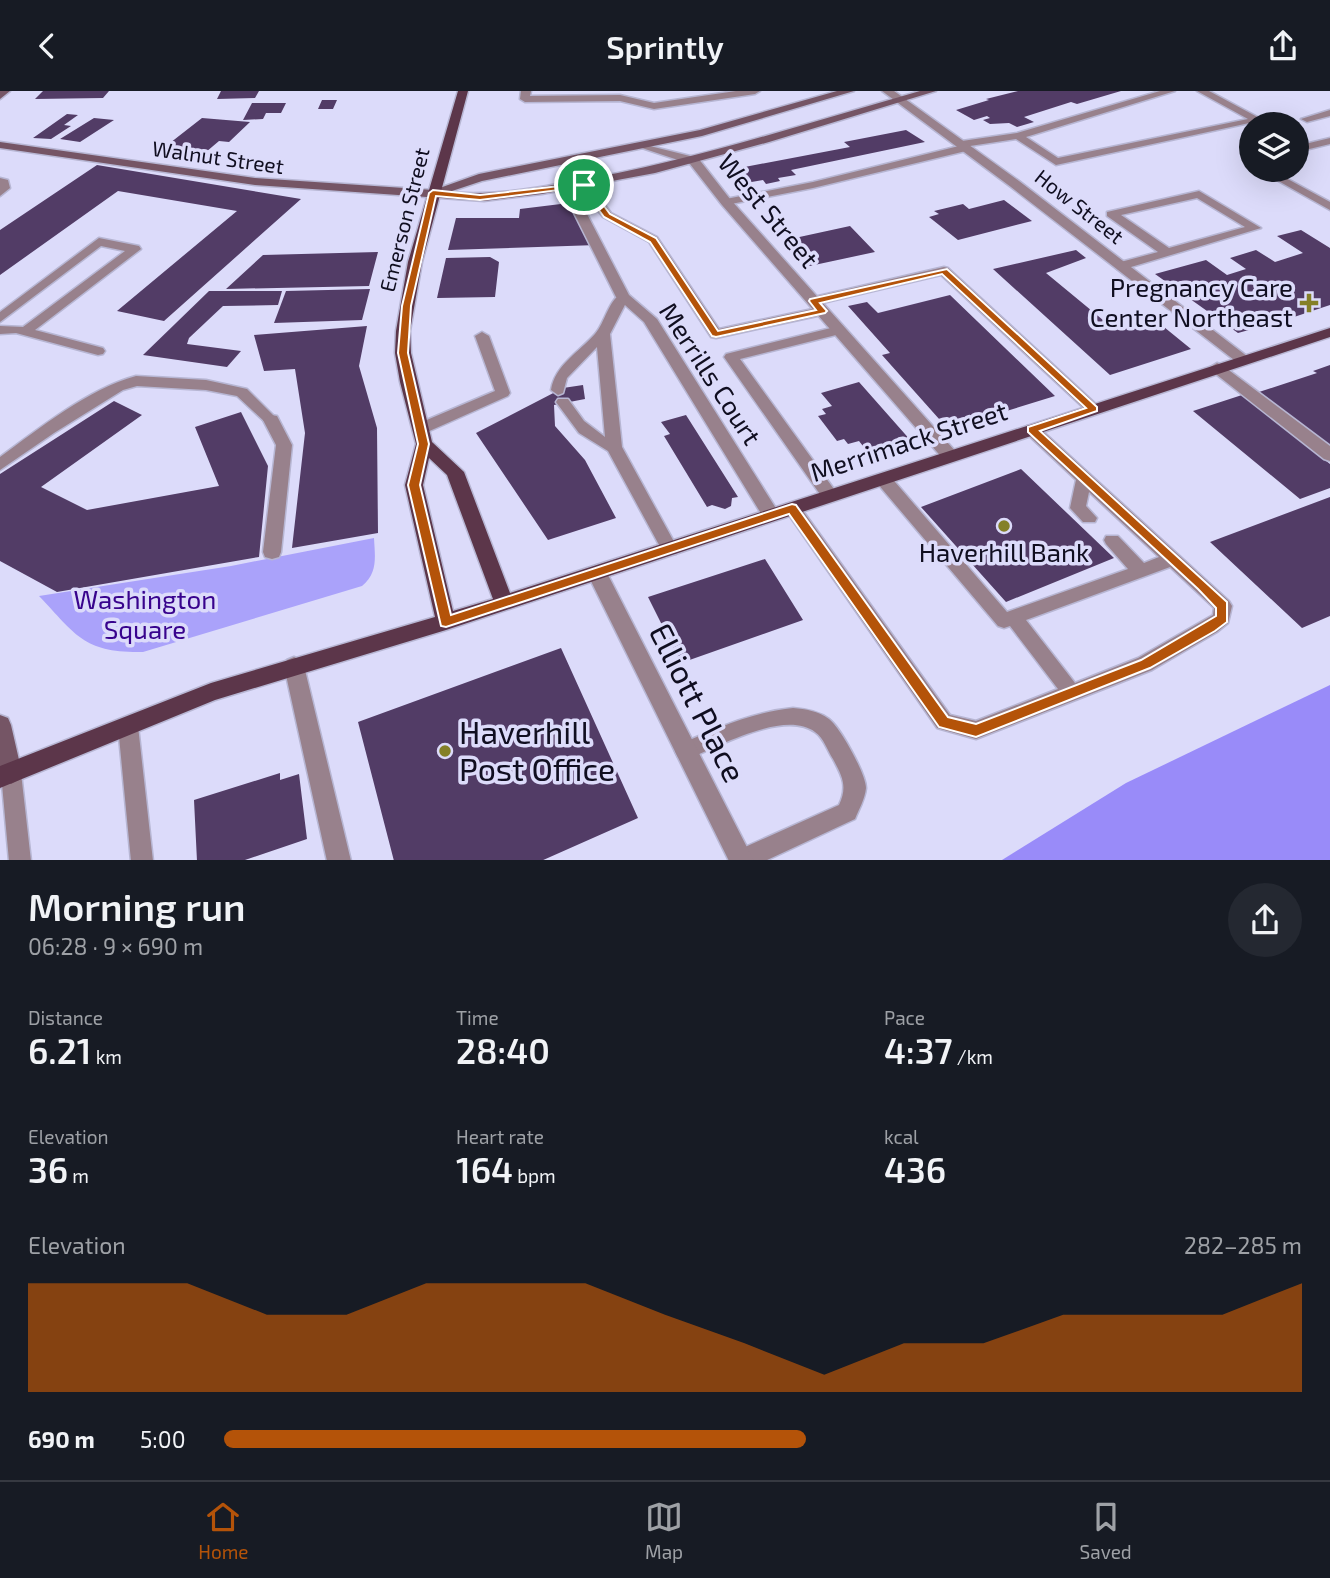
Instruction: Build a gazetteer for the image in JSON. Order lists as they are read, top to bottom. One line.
{"streets":{"main road":["Walnut Street","Emerson Street","Merrimack Street"],"street":["How Street","West Street","Merrills Court","Elliott Place"]},"crossings":[["Walnut Street","How Street"],["Walnut Street","West Street"],["Walnut Street","Emerson Street"],["Walnut Street","Merrills Court"],["How Street","Merrimack Street"],["West Street","Merrimack Street"],["Merrills Court","Merrimack Street"],["Merrimack Street","Elliott Place"]],"parks":["Washington Square"],"places":{"health":["Pregnancy Care Center Northeast"],"other":["Haverhill Bank","Haverhill Post Office"]},"page":{"header":"Sprintly","heading":["Morning run","06:28 · 9 × 690 m"],"stats":[["Distance","6.21 km"],["Time","28:40"],["Pace","4:37 /km"],["Elevation","36 m"],["Heart rate","164 bpm"],["kcal","436"]],"chart":["Elevation","282–285 m"],"list":[{"name":"690 m","note":"5:00"}],"tabs":["Home","Map","Saved"]}}
